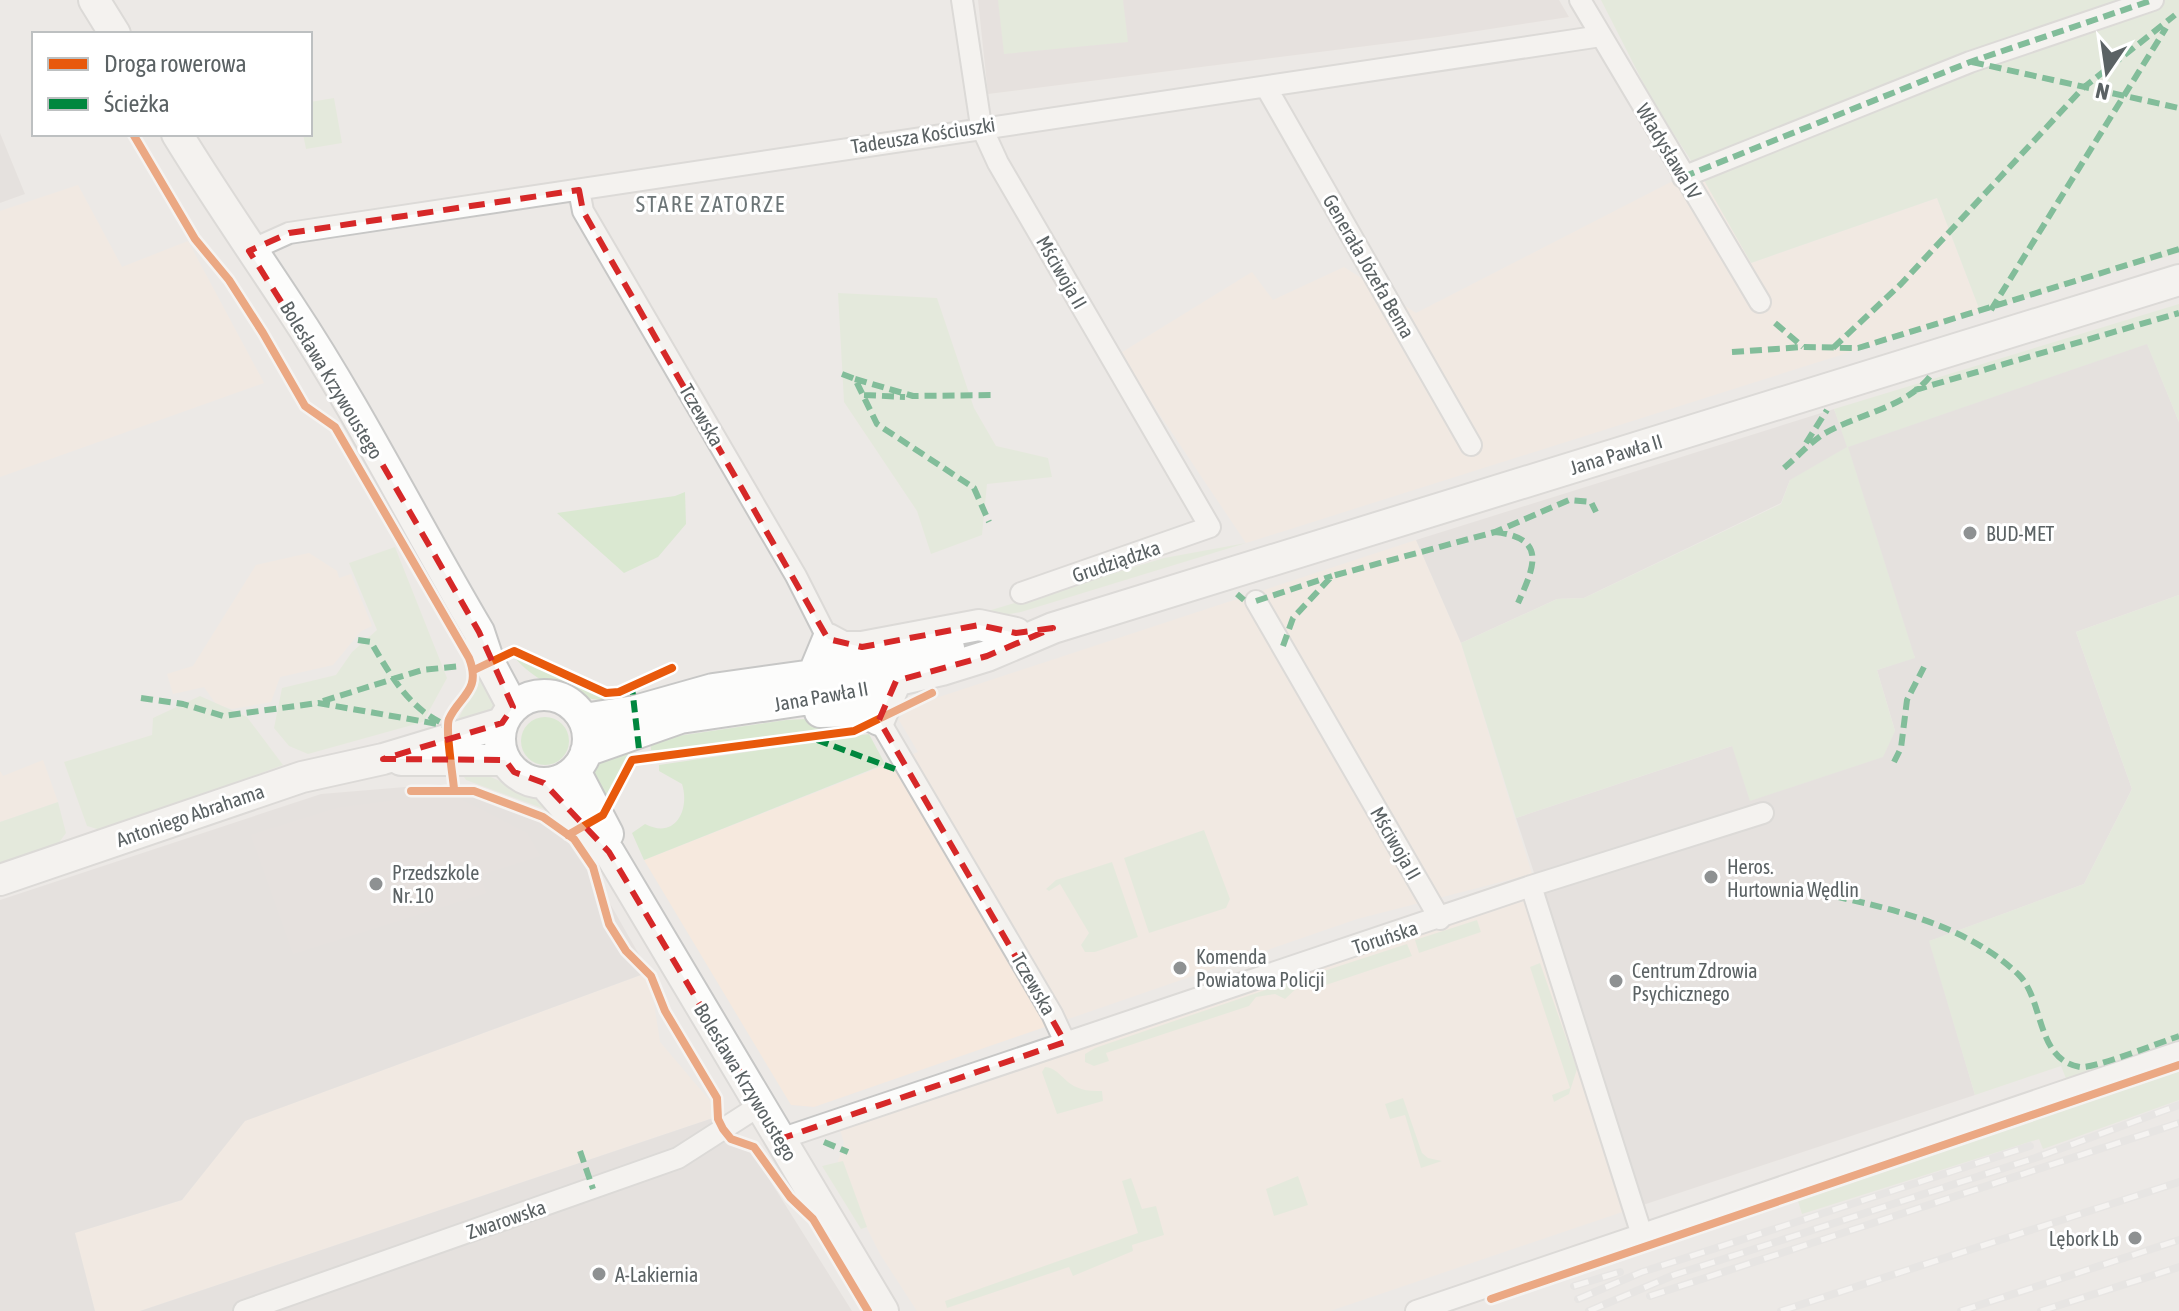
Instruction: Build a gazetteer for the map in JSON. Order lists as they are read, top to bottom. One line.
{"streets":{"main road":["Bolesława Krzywoustego","Jana Pawła II","Antoniego Abrahama"],"street":["Tadeusza Kościuszki","Władysława IV","Generała Józefa Bema","Mściwoja II","Tczewska","Grudziądzka","Toruńska","Zwarowska"]},"crossings":[["Tadeusza Kościuszki","Władysława IV"],["Tadeusza Kościuszki","Generała Józefa Bema"],["Tadeusza Kościuszki","Mściwoja II"],["Tadeusza Kościuszki","Bolesława Krzywoustego"],["Tadeusza Kościuszki","Tczewska"],["Mściwoja II","Grudziądzka"],["Mściwoja II","Toruńska"],["Bolesława Krzywoustego","Jana Pawła II"],["Bolesława Krzywoustego","Antoniego Abrahama"],["Bolesława Krzywoustego","Toruńska"],["Bolesława Krzywoustego","Zwarowska"],["Tczewska","Toruńska"],["Jana Pawła II","Antoniego Abrahama"]],"districts":["STARE ZATORZE"],"places":["BUD-MET","Heros. Hurtownia Wędlin","Przedszkole Nr. 10","Komenda Powiatowa Policji","Centrum Zdrowia Psychicznego","Lębork Lb","A-Lakiernia"],"legend":["Droga rowerowa","Ścieżka"],"north":"bottom"}
